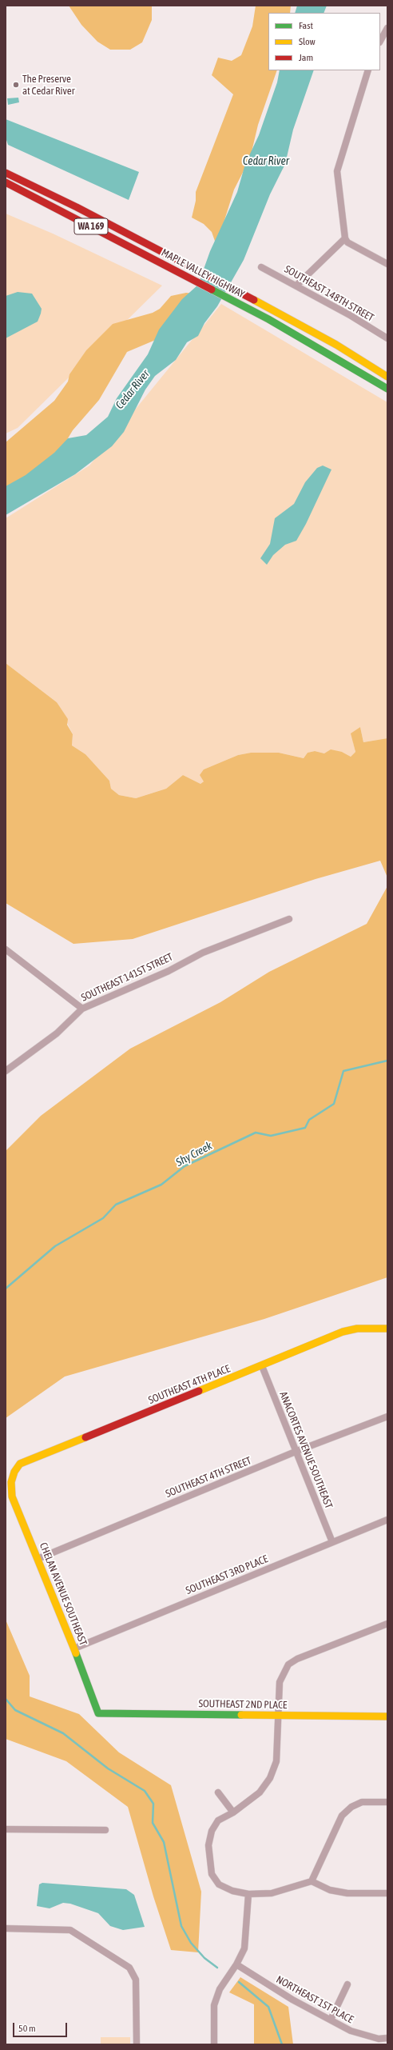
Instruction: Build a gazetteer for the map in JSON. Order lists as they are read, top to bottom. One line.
{"streets":{"street":["WA 169","MAPLE VALLEY HIGHWAY","SOUTHEAST 148TH STREET","SOUTHEAST 141ST STREET","SOUTHEAST 4TH PLACE","ANACORTES AVENUE SOUTHEAST","SOUTHEAST 4TH STREET","SOUTHEAST 3RD PLACE","CHELAN AVENUE SOUTHEAST","SOUTHEAST 2ND PLACE","NORTHEAST 1ST PLACE"]},"crossings":[["SOUTHEAST 4TH PLACE","ANACORTES AVENUE SOUTHEAST"],["SOUTHEAST 4TH PLACE","CHELAN AVENUE SOUTHEAST"],["ANACORTES AVENUE SOUTHEAST","SOUTHEAST 4TH STREET"],["ANACORTES AVENUE SOUTHEAST","SOUTHEAST 3RD PLACE"],["SOUTHEAST 4TH STREET","CHELAN AVENUE SOUTHEAST"],["SOUTHEAST 3RD PLACE","CHELAN AVENUE SOUTHEAST"],["CHELAN AVENUE SOUTHEAST","SOUTHEAST 2ND PLACE"]],"water":["Cedar River","Shy Creek"],"places":["The Preserve at Cedar River"],"legend":["Fast","Slow","Jam"],"scale_bar":"50 m"}
